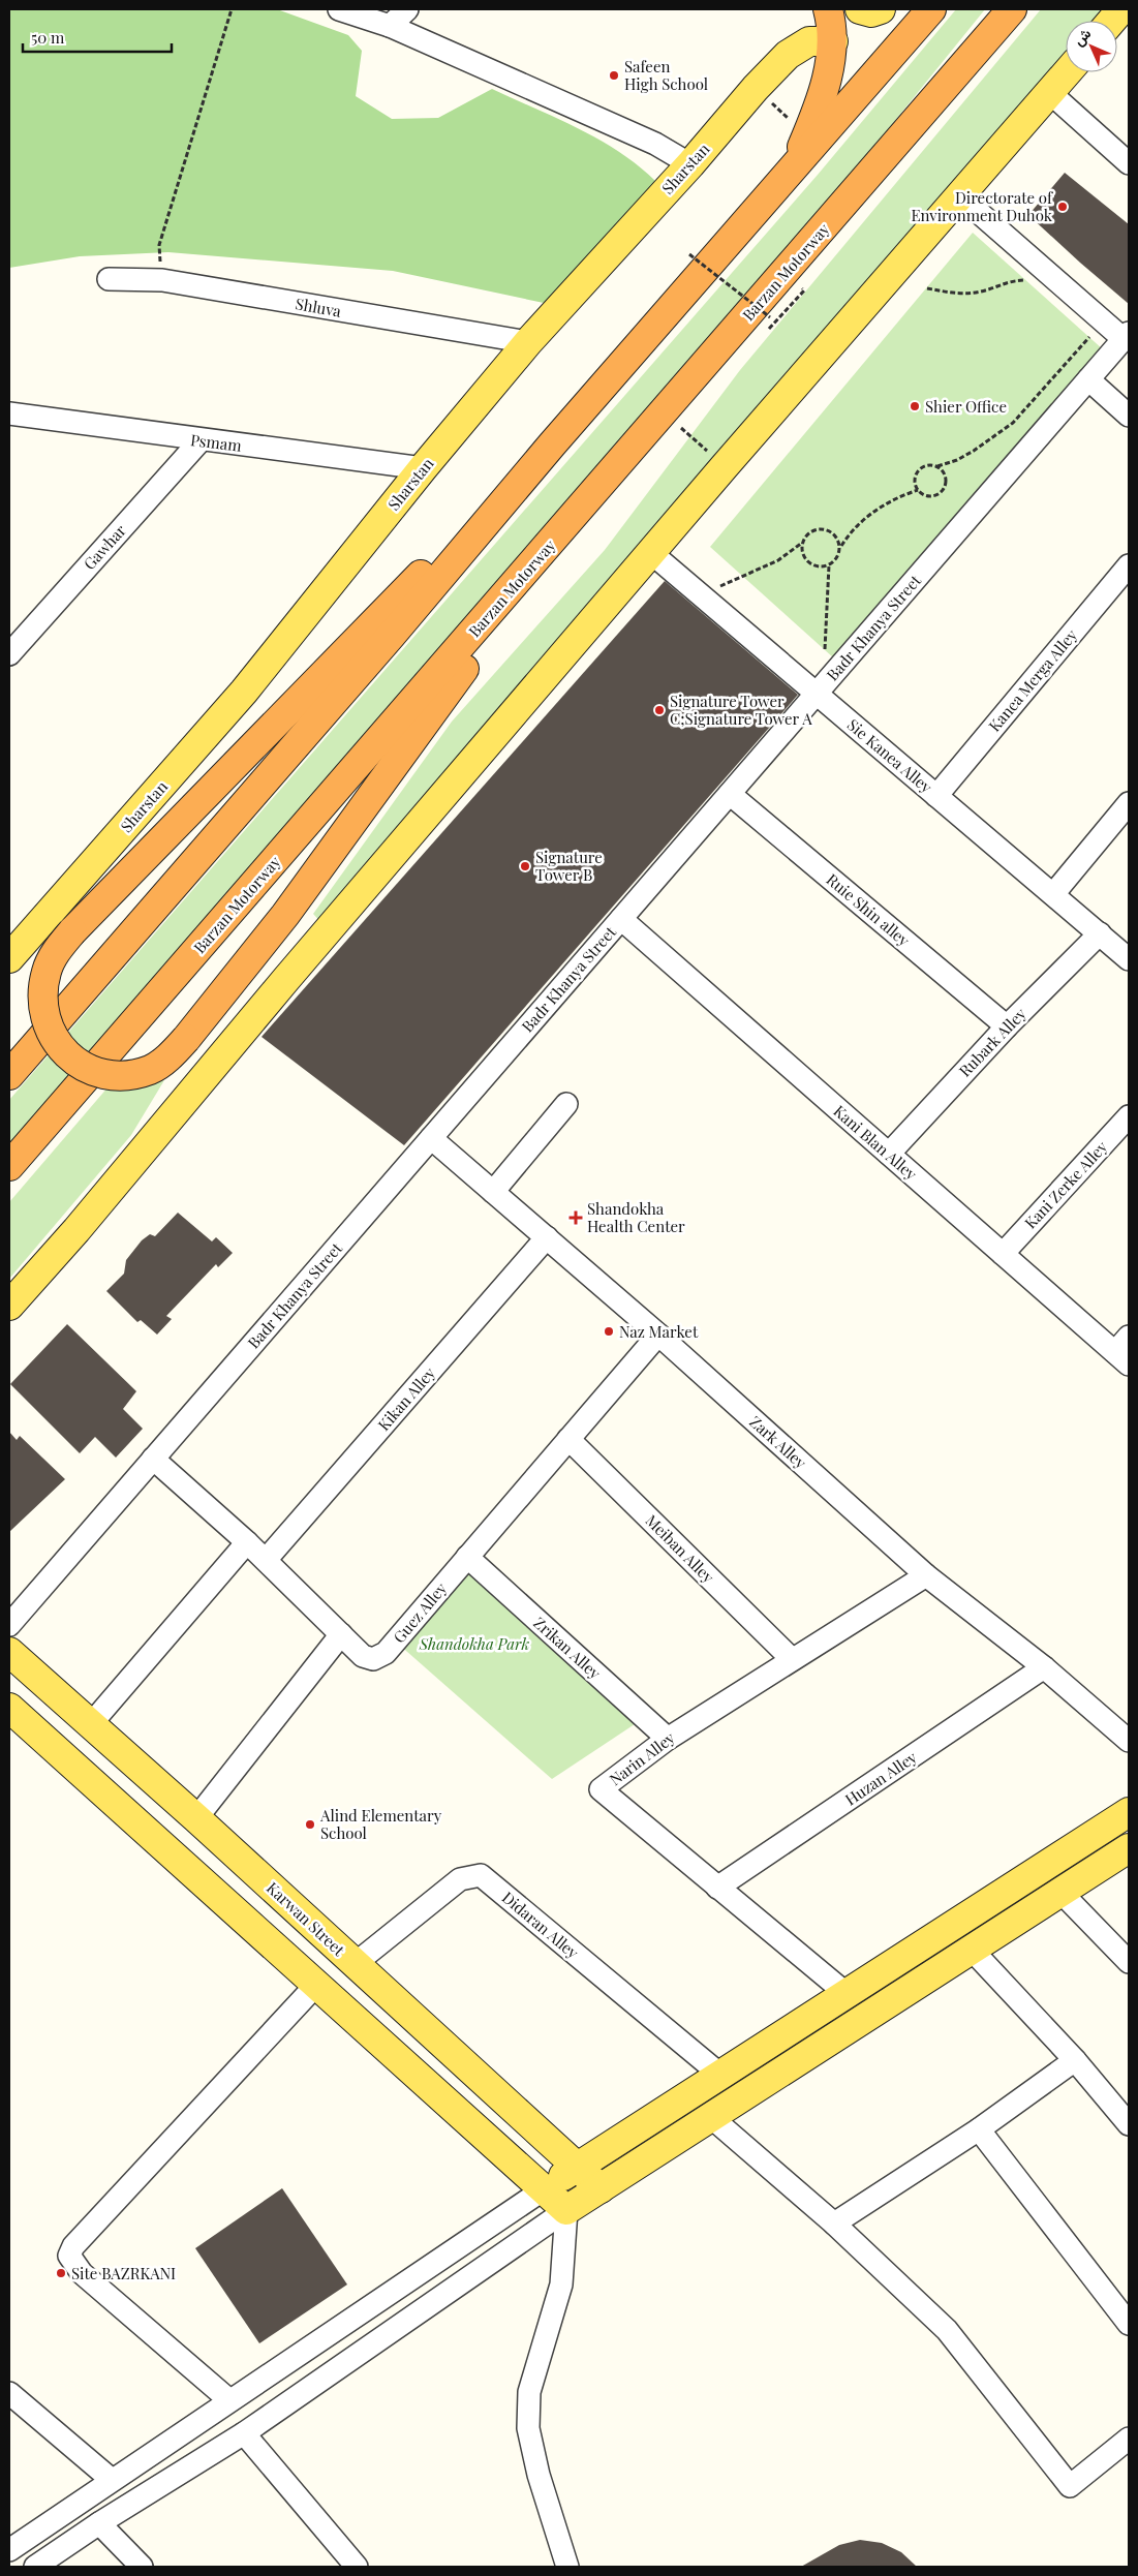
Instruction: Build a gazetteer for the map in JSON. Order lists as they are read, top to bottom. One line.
{"streets":{"highway":["Barzan Motorway"],"main road":["Sharstan","Karwan Street"],"street":["Shluva","Psmam","Gawhar","Badr Khanya Street","Kanea Merga Alley","Sie Kanea Alley","Ruie Shin alley","Rubark Alley","Kani Blan Alley","Kani Zerke Alley","Kikan Alley","Zark Alley","Meiban Alley","Guez Alley","Zrikan Alley","Narin Alley","Huzan Alley","Didaran Alley"]},"crossings":[["Sharstan","Shluva"],["Sharstan","Psmam"],["Psmam","Gawhar"],["Badr Khanya Street","Sie Kanea Alley"],["Badr Khanya Street","Ruie Shin alley"],["Badr Khanya Street","Kani Blan Alley"],["Badr Khanya Street","Zark Alley"],["Badr Khanya Street","Guez Alley"],["Kanea Merga Alley","Sie Kanea Alley"],["Sie Kanea Alley","Rubark Alley"],["Ruie Shin alley","Rubark Alley"],["Rubark Alley","Kani Blan Alley"],["Kani Blan Alley","Kani Zerke Alley"],["Kikan Alley","Zark Alley"],["Kikan Alley","Guez Alley"],["Zark Alley","Guez Alley"],["Zark Alley","Narin Alley"],["Zark Alley","Huzan Alley"],["Meiban Alley","Guez Alley"],["Meiban Alley","Narin Alley"],["Guez Alley","Zrikan Alley"],["Zrikan Alley","Narin Alley"],["Narin Alley","Huzan Alley"],["Karwan Street","Didaran Alley"]],"parks":["Shandokha Park"],"places":{"other":["Safeen High School","Directorate of Environment Duhok","Shier Office","Signature Tower C;Signature Tower A","Signature Tower B","Naz Market","Alind Elementary School","Site BAZRKANI"],"health":["Shandokha Health Center"]},"scale_bar":"50 m","north":"top left"}
